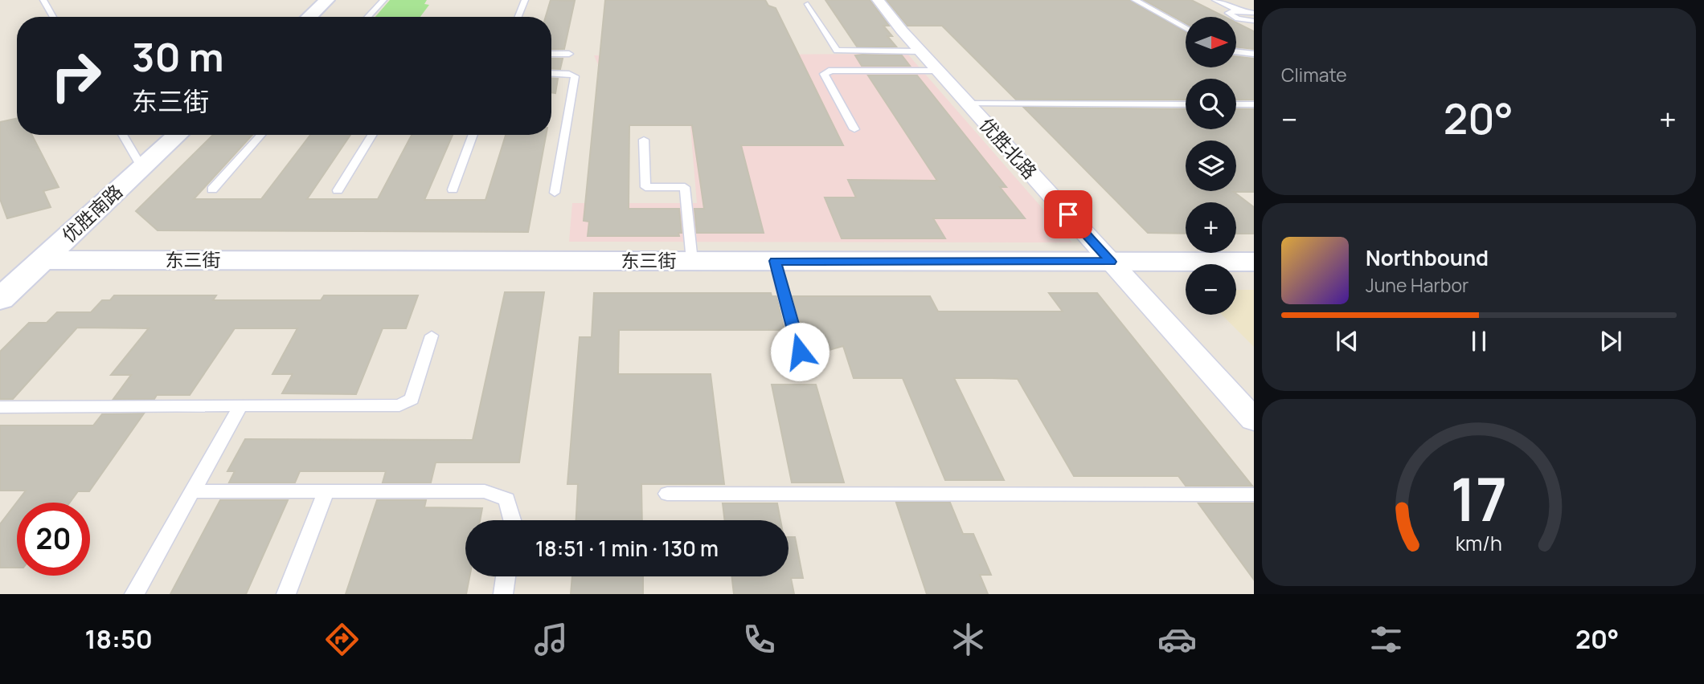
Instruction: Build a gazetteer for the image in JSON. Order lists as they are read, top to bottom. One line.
{"streets":{"street":["优胜北路","优胜南路","东三街"]},"crossings":[["优胜北路","东三街"],["优胜南路","东三街"]],"north":"right","page":{"tile":"Climate","map_buttons":["+","−"],"turn":["30 m","东三街"],"heat":["−","20°","+"],"song":["Northbound","June Harbor"],"limit":"20","trip":"18:51 · 1 min · 130 m","tabs":["18:50","20°"],"gauge":["17","km/h"]}}
